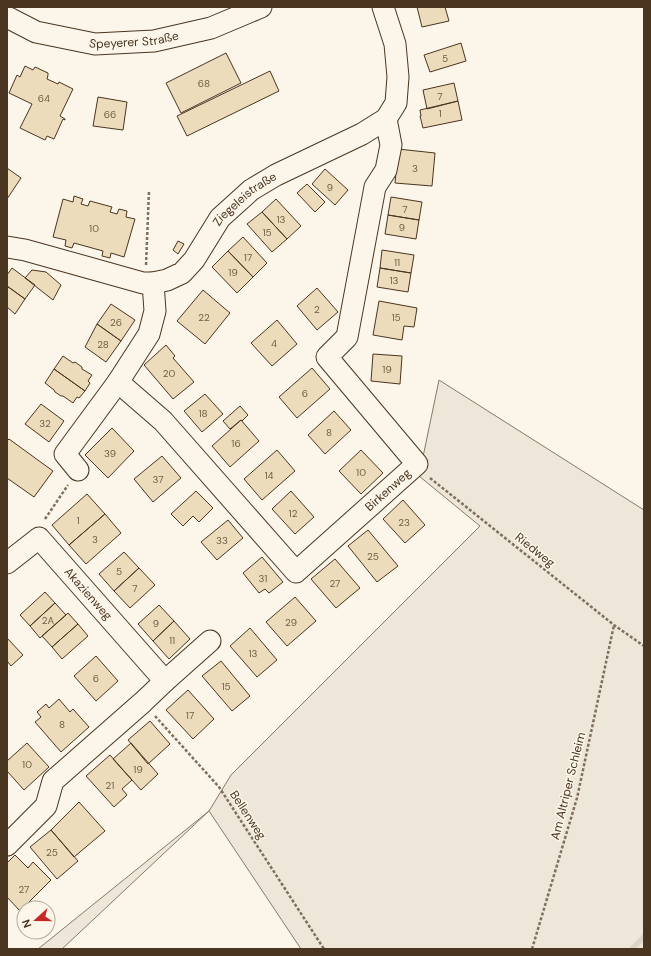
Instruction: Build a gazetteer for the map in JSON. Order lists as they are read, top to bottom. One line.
{"streets":{"street":["Speyerer Straße","Ziegeleistraße","Birkenweg","Akazienweg"],"path":["Riedweg","Am Altriper Schleim","Bellenweg"]},"crossings":[["Ziegeleistraße","Birkenweg"],["Birkenweg","Riedweg"],["Riedweg","Am Altriper Schleim"]],"house_numbers":["5","68","7","64","1","66","3","9","7","13","9","10","15","17","11","19","13","2","22","15","26","4","28","19","20","6","18","32","8","16","39","10","14","37","12","1","23","3","33","25","5","31","27","7","2A","29","9","11","13","6","15","17","8","10","19","21","25","27"],"north":"left"}
